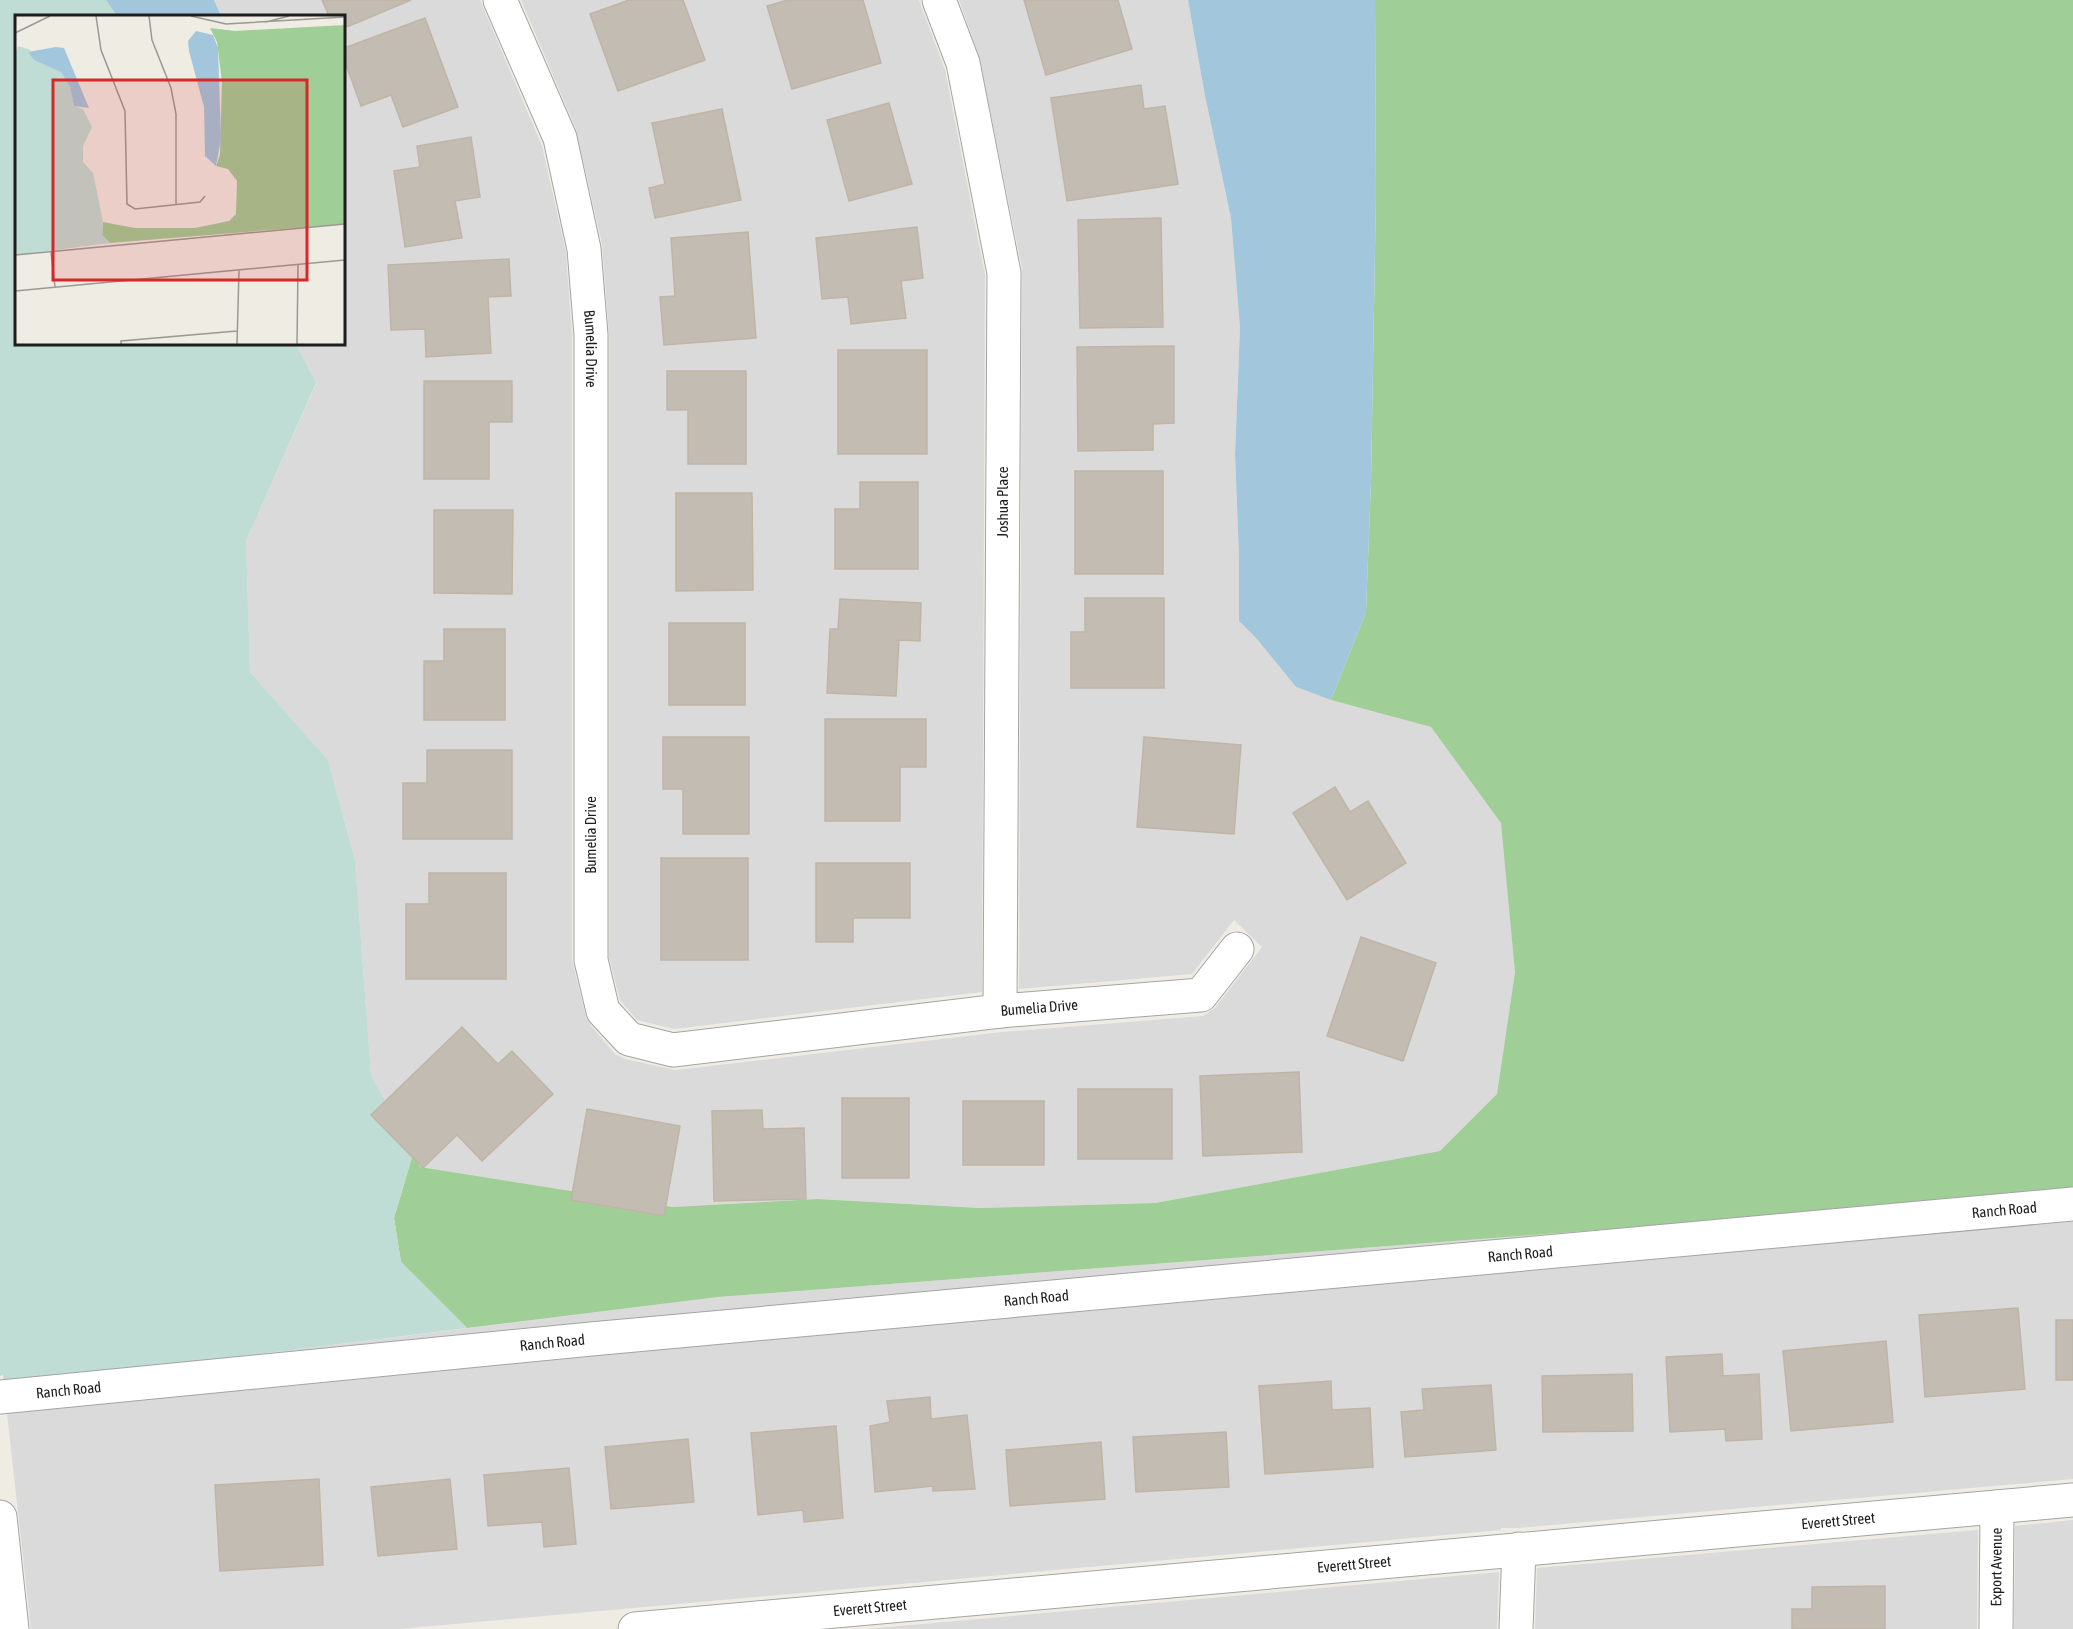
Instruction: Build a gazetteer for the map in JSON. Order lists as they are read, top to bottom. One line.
{"streets":{"street":["Bumelia Drive","Joshua Place","Ranch Road","Everett Street","Export Avenue"]},"crossings":[["Bumelia Drive","Joshua Place"],["Everett Street","Export Avenue"]]}
